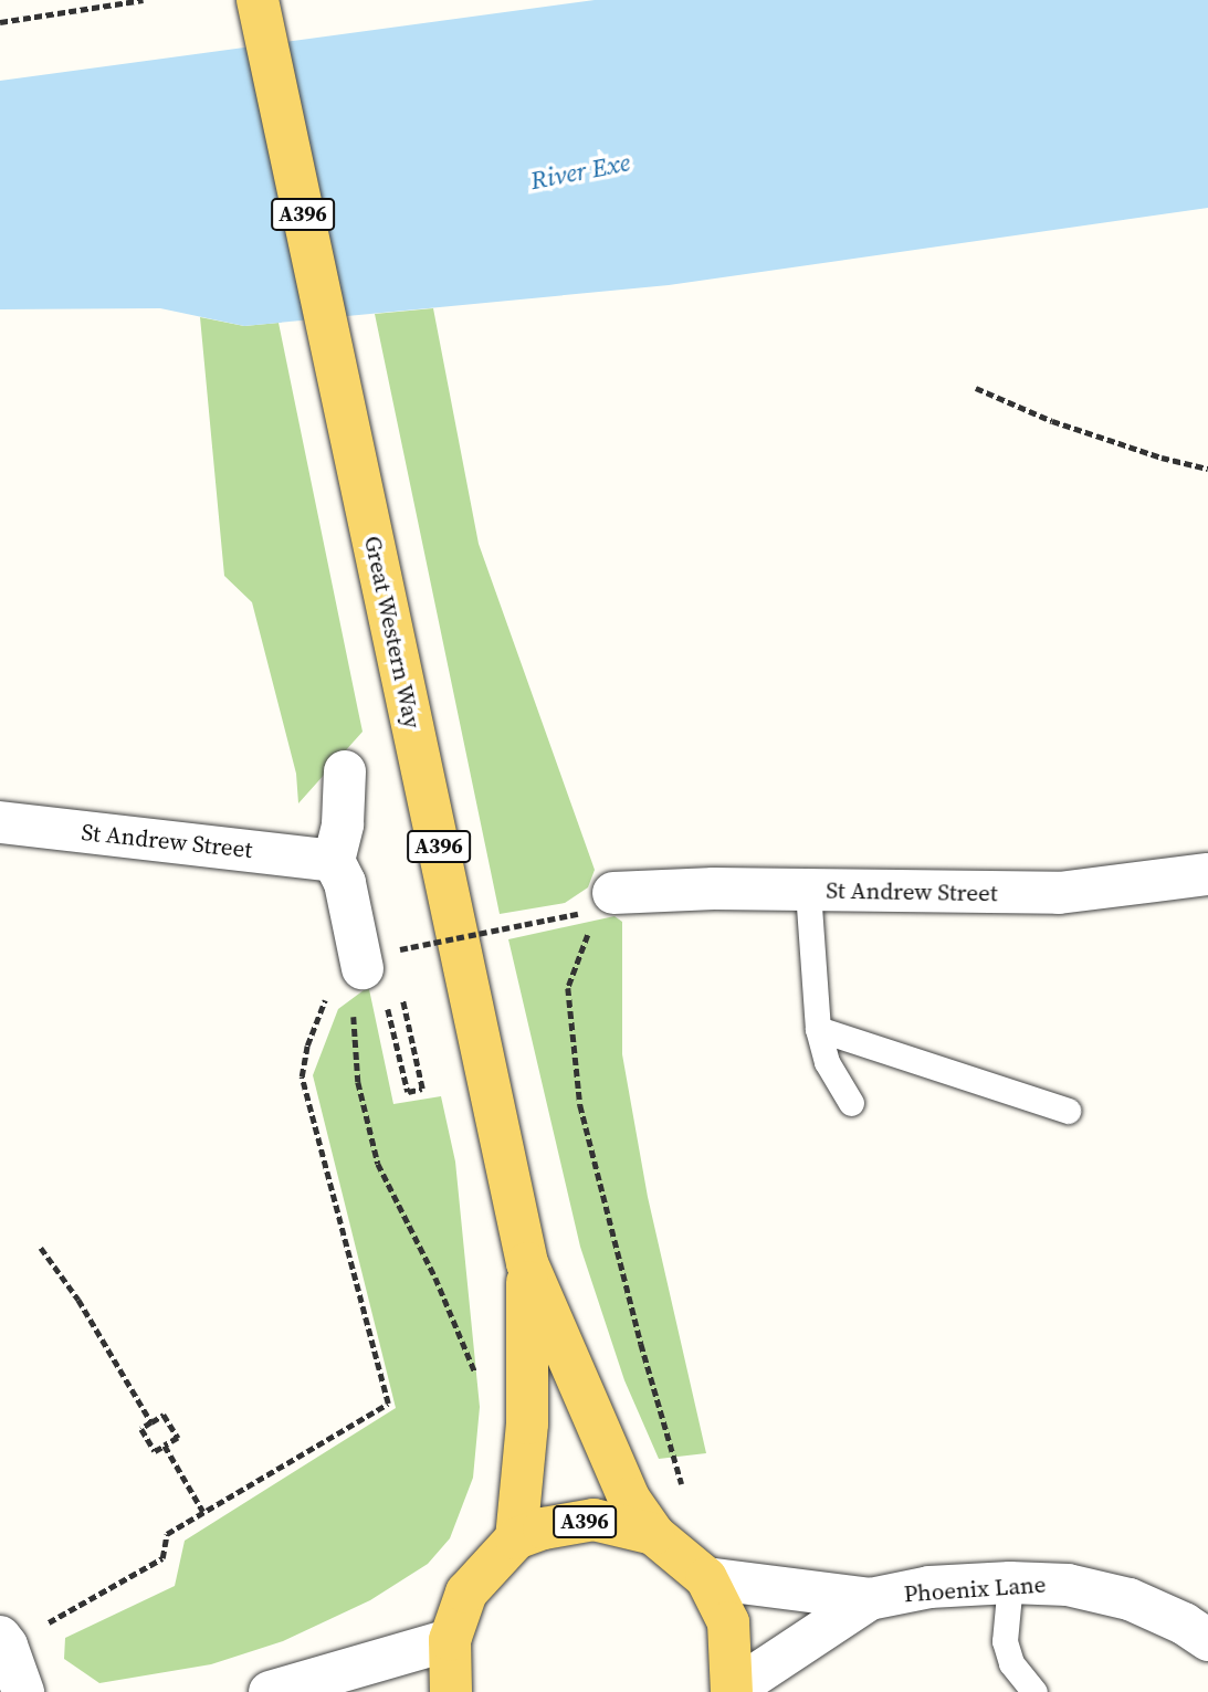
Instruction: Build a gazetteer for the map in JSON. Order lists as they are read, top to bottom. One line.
{"streets":{"main road":["A396","Great Western Way"],"street":["St Andrew Street","Phoenix Lane"]},"crossings":[["A396","Great Western Way"],["A396","Phoenix Lane"]],"water":["River Exe"]}
